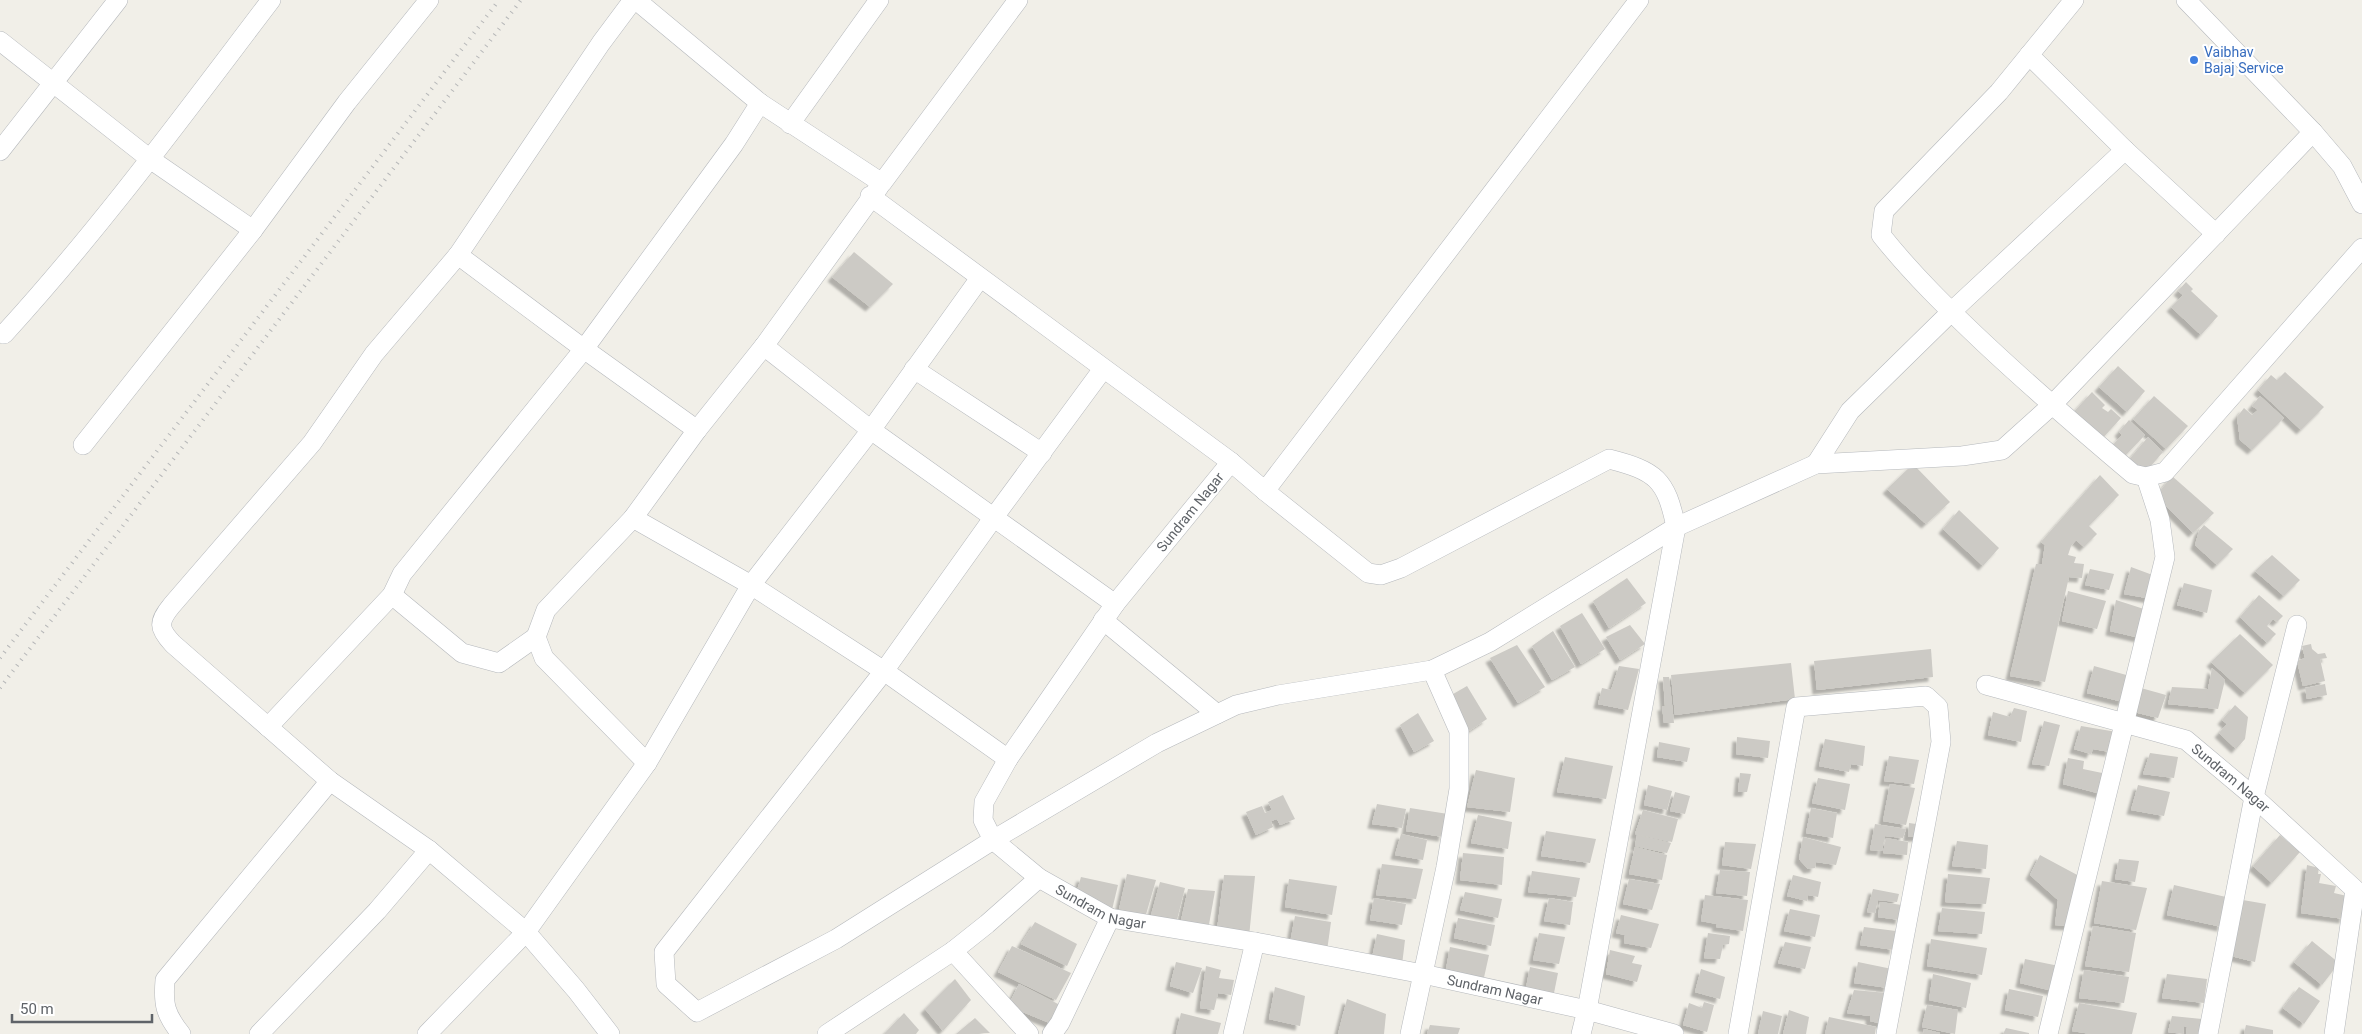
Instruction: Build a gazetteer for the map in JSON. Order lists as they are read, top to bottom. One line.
{"streets":{"street":["Sundram Nagar"]},"places":["Vaibhav Bajaj Service"],"scale_bar":"50 m"}
